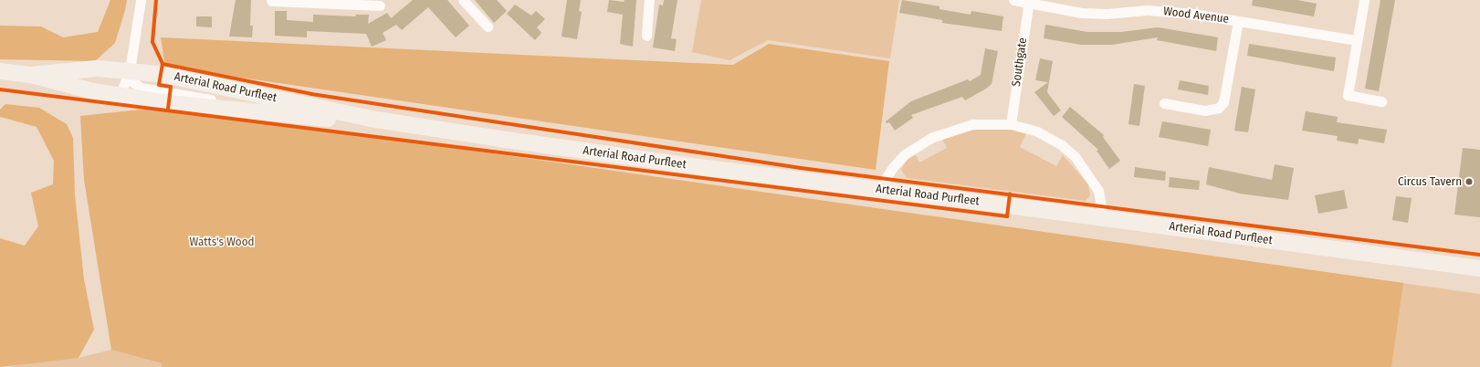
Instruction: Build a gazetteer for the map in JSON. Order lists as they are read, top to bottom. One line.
{"streets":{"main road":["Arterial Road Purfleet"],"street":["Wood Avenue","Southgate"]},"crossings":[["Wood Avenue","Southgate"]],"parks":["Watts's Wood"],"places":["Circus Tavern"]}
